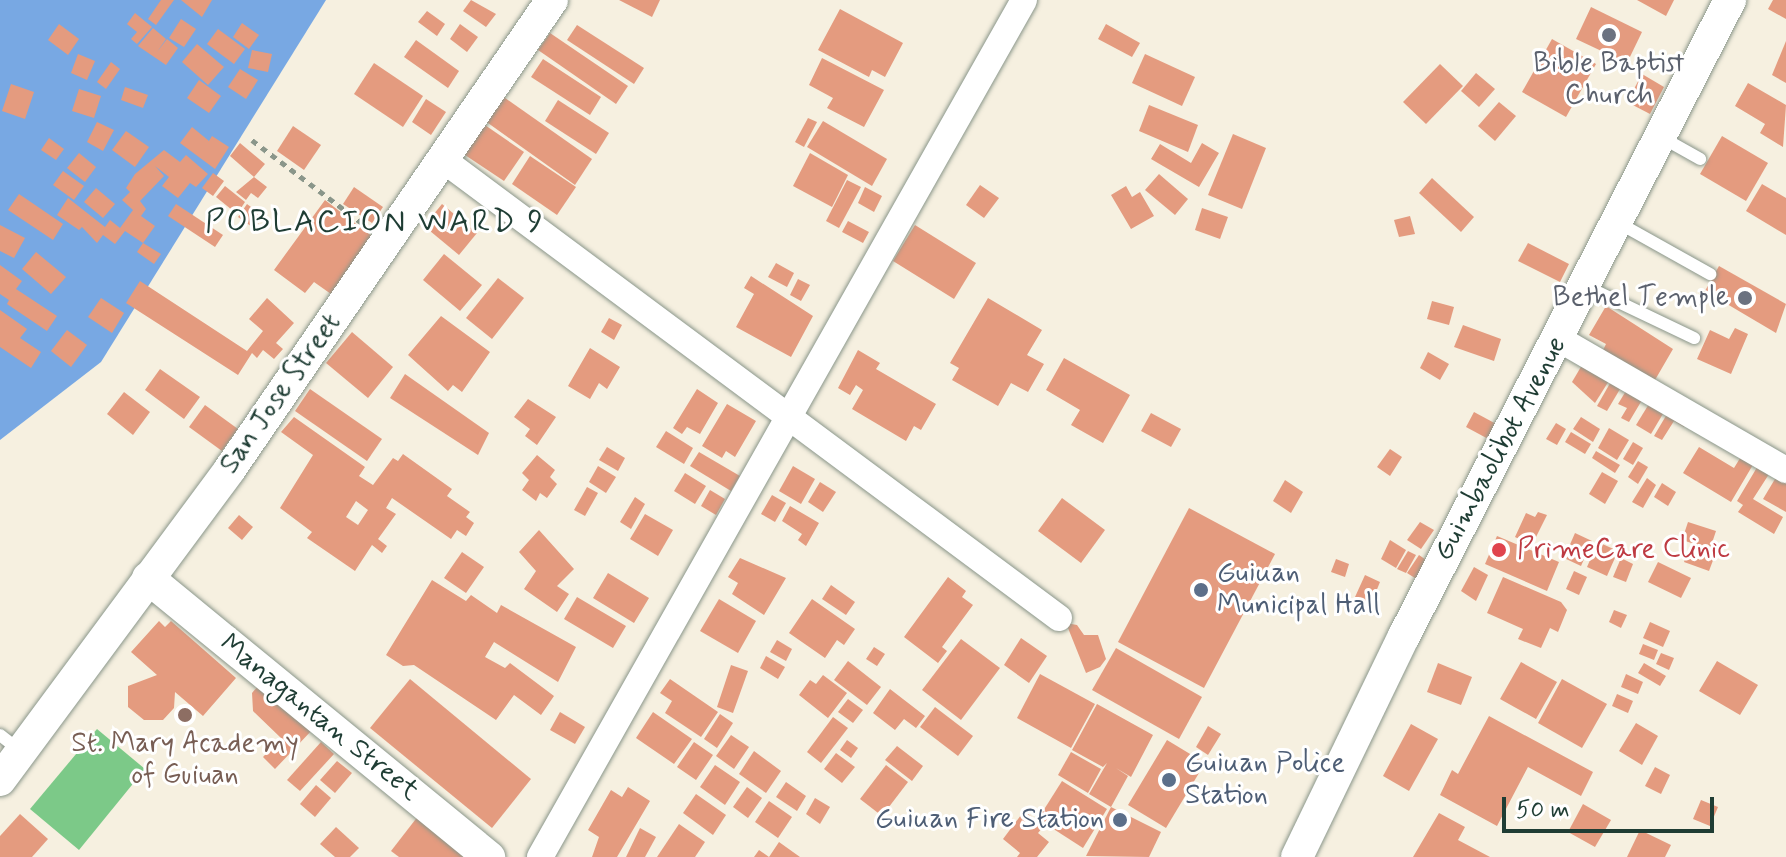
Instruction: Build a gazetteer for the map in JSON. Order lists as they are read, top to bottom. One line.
{"streets":{"street":["San Jose Street","Guimbaolibot Avenue","Managantan Street"]},"crossings":[["San Jose Street","Managantan Street"]],"districts":["POBLACION WARD 9"],"places":["Bible Baptist Church","Bethel Temple","PrimeCare Clinic","Guiuan Municipal Hall","St. Mary Academy of Guiuan","Guiuan Police Station","Guiuan Fire Station"],"scale_bar":"50 m"}
